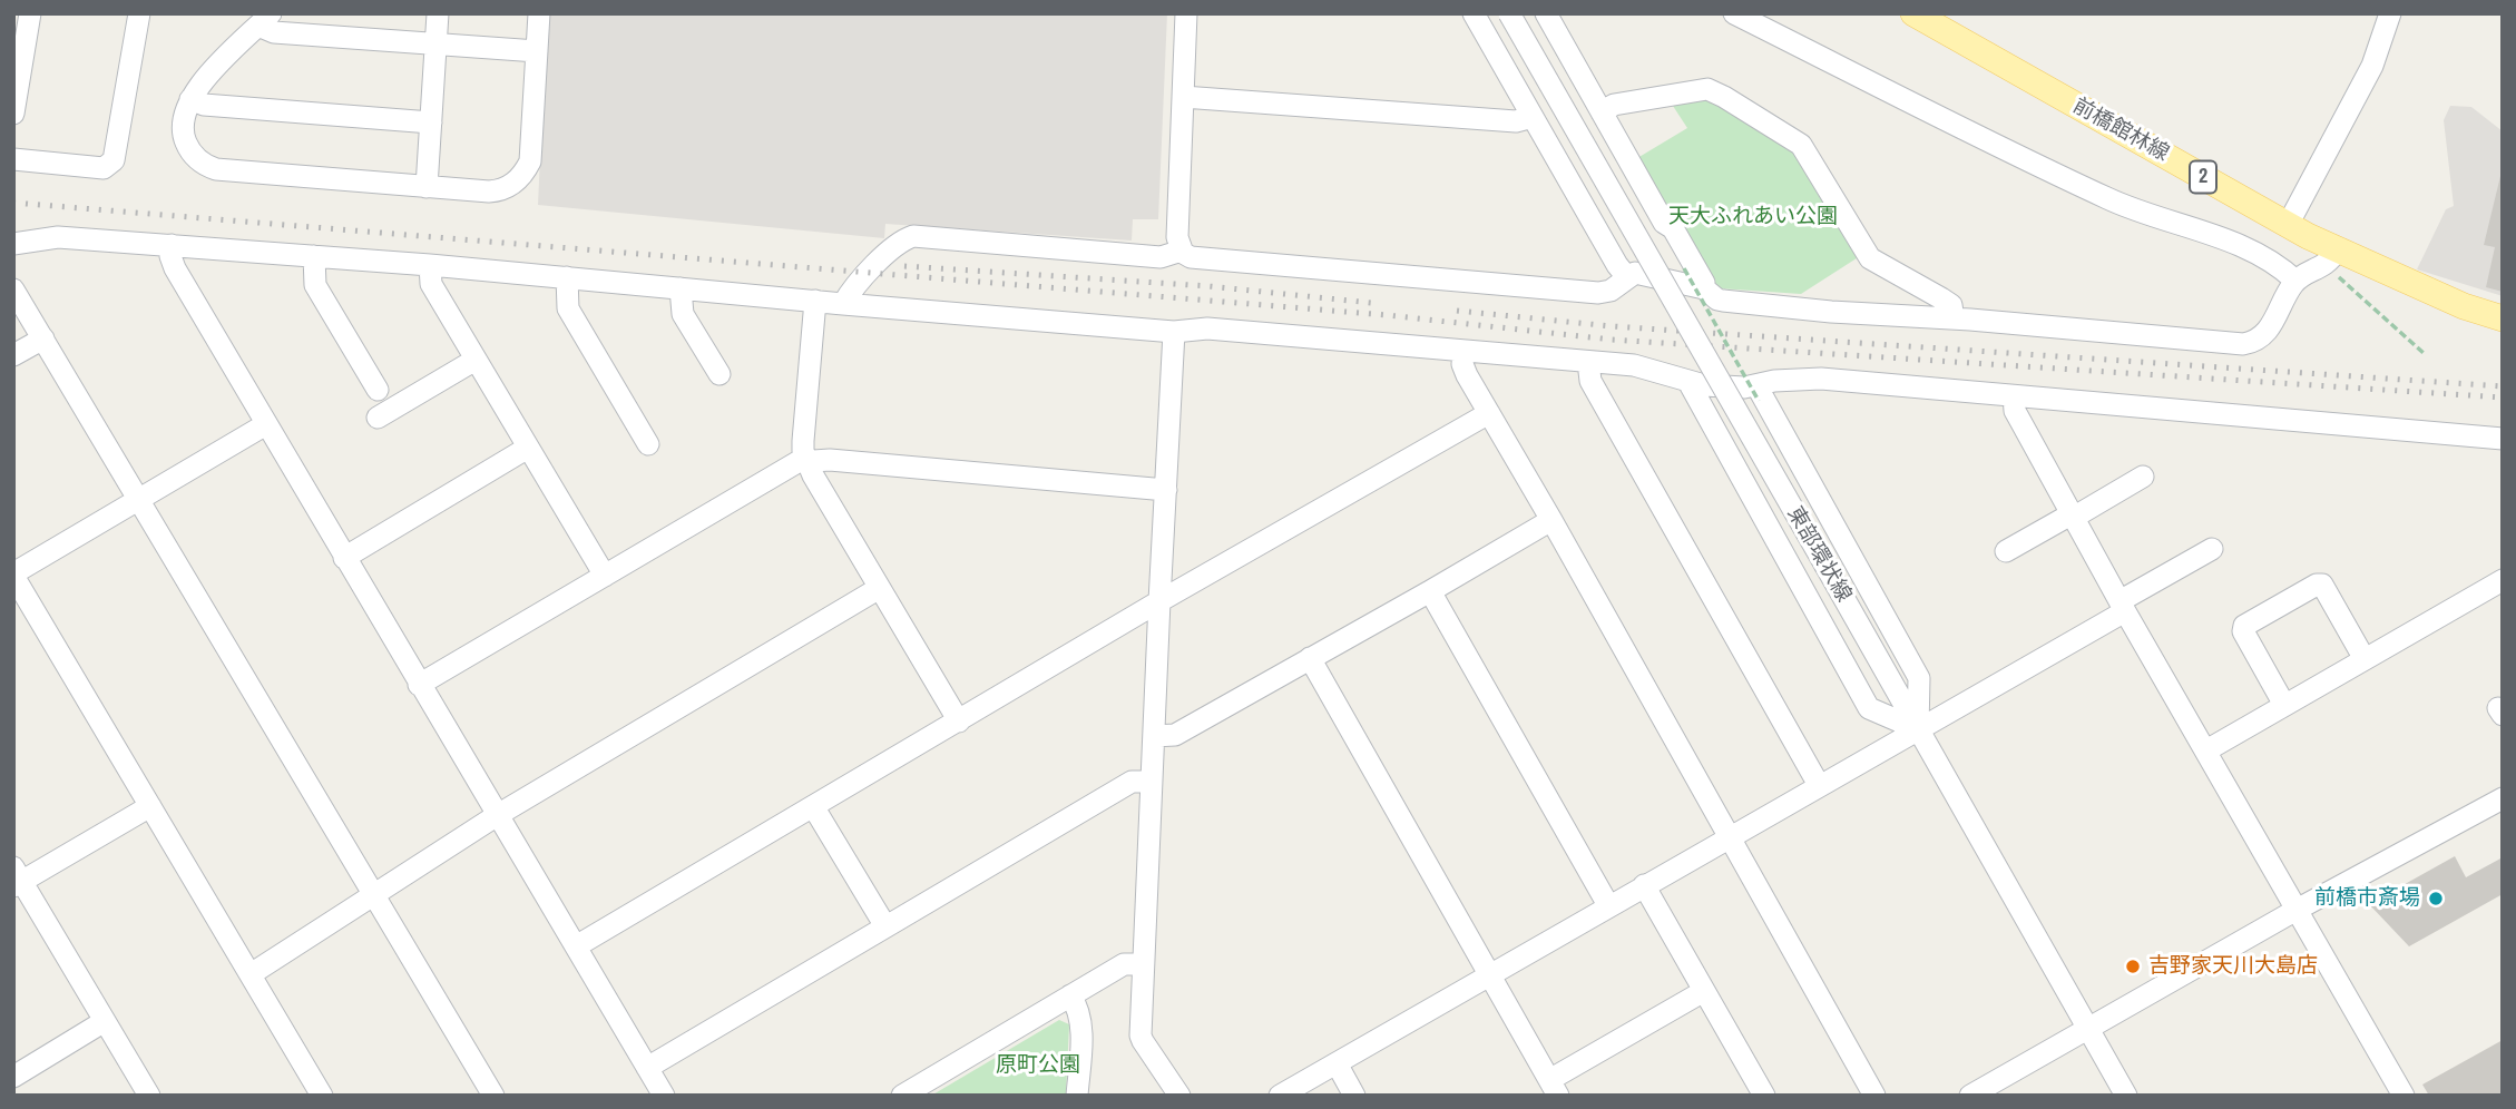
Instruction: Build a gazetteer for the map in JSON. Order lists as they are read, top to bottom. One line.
{"streets":{"main road":["前橋館林線","2"],"street":["東部環状線"]},"parks":["天大ふれあい公園","原町公園"],"places":["前橋市斎場","吉野家天川大島店"]}
